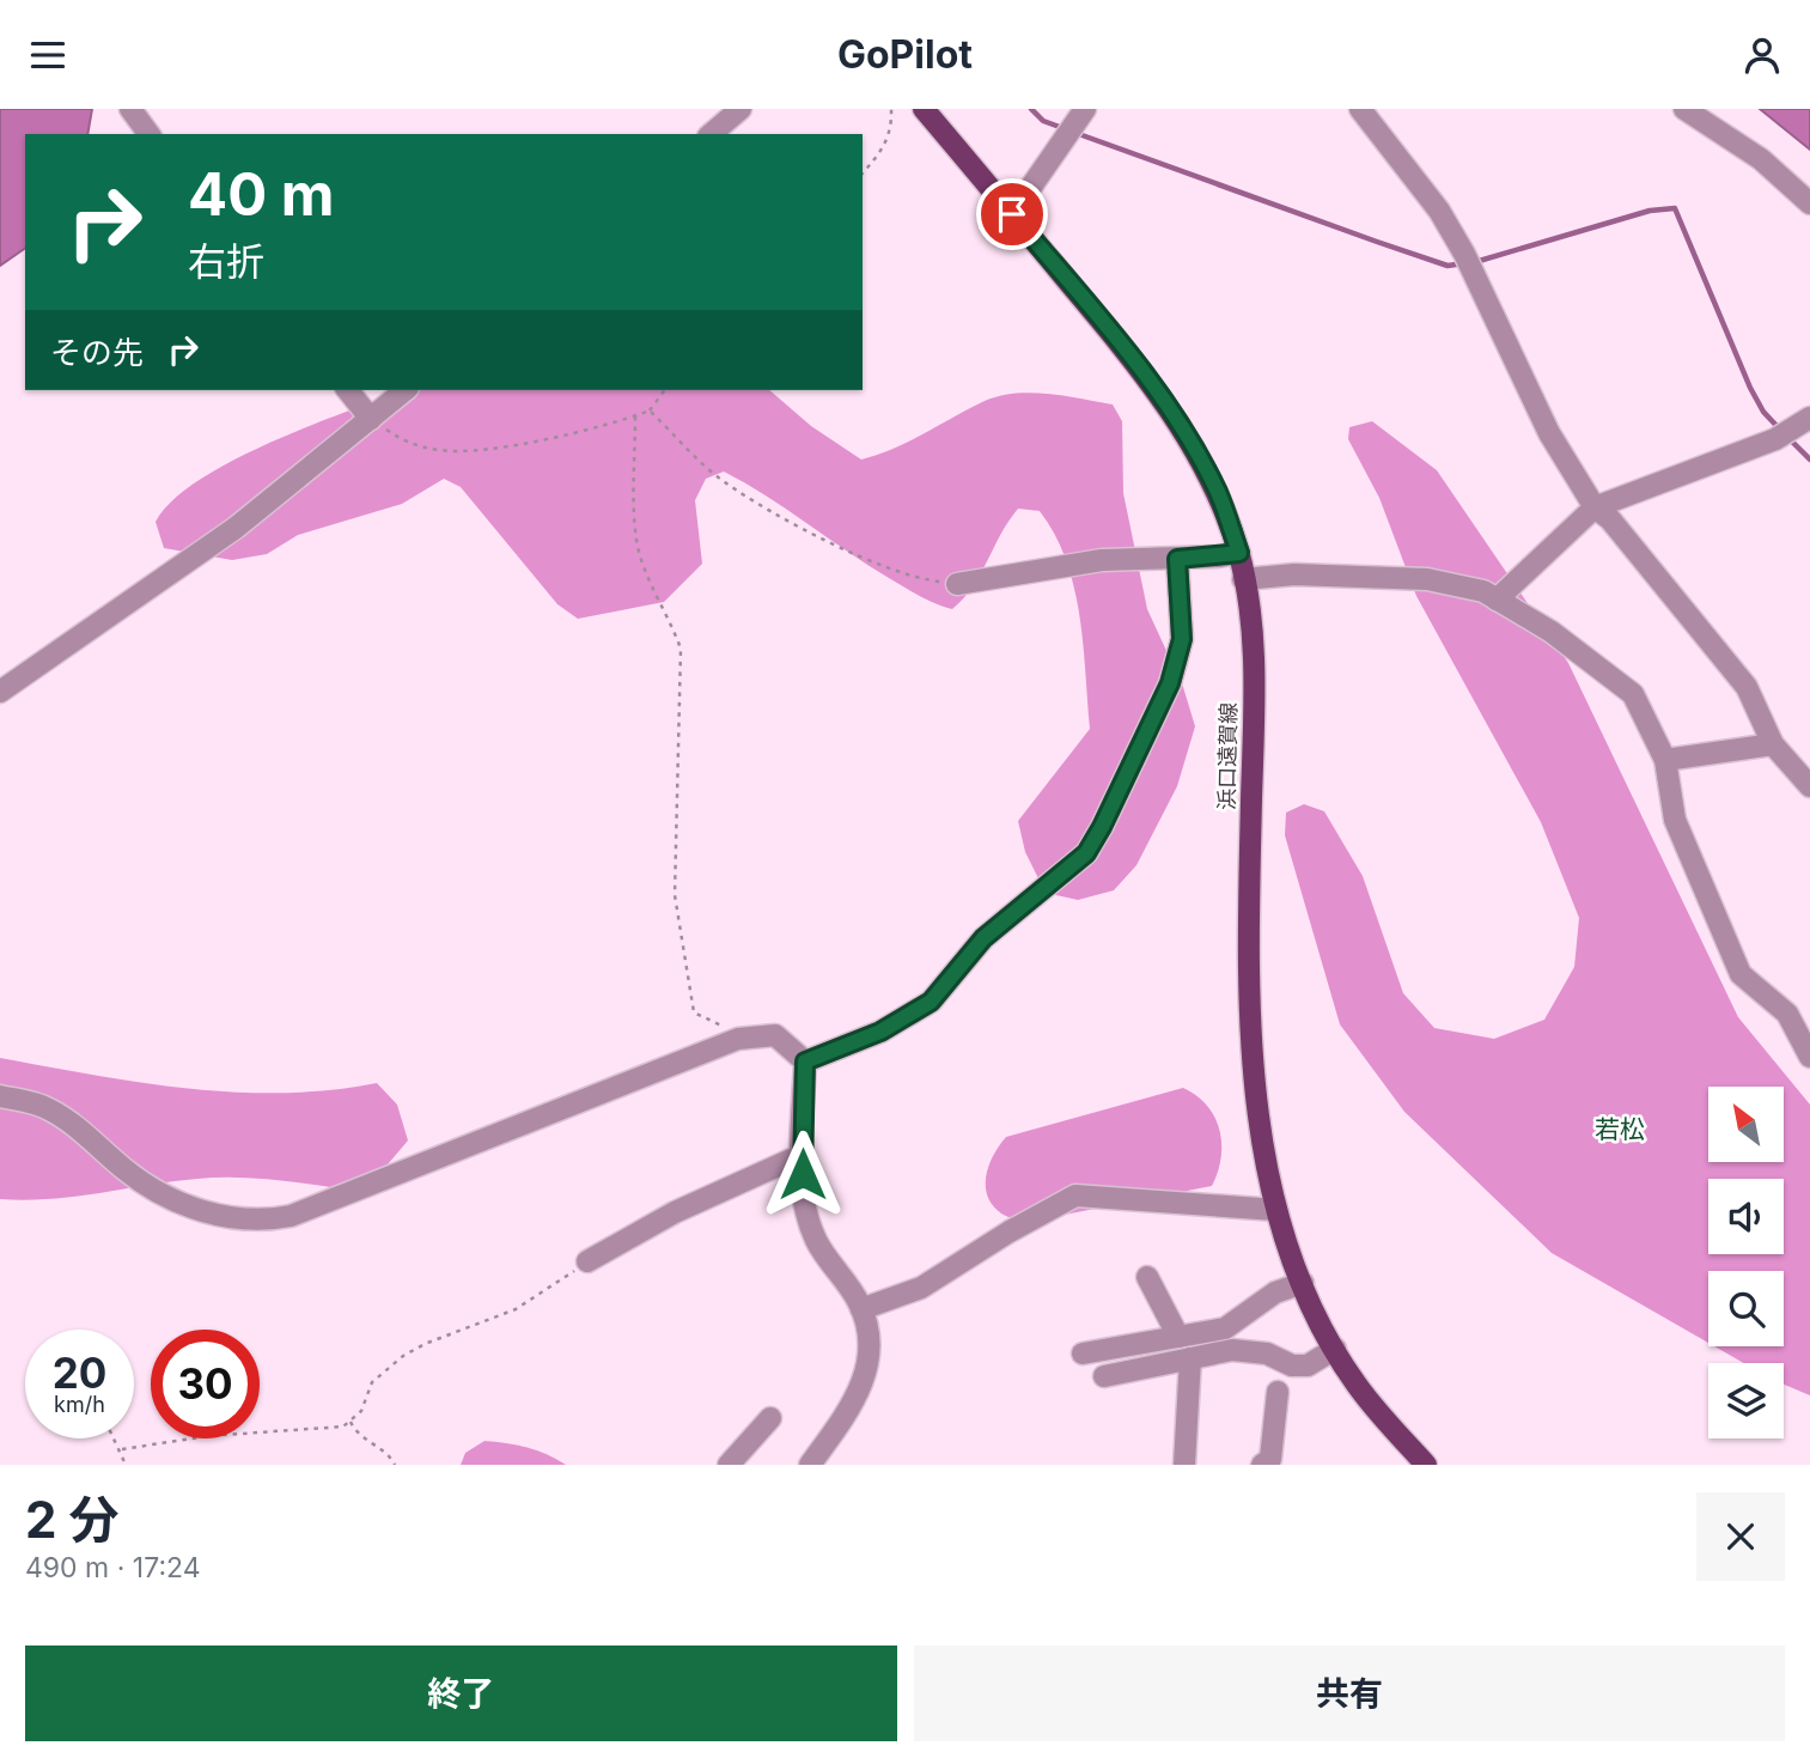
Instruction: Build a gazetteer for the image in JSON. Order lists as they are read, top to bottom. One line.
{"streets":{"main road":["浜口遠賀線"]},"districts":["若松"],"north":"top left","page":{"header":"GoPilot","turn":["40 m","右折"],"then":"その先","speed":"20 km/h","limit":"30","heading":["2 分","490 m · 17:24"],"buttons":["終了","共有"]}}
